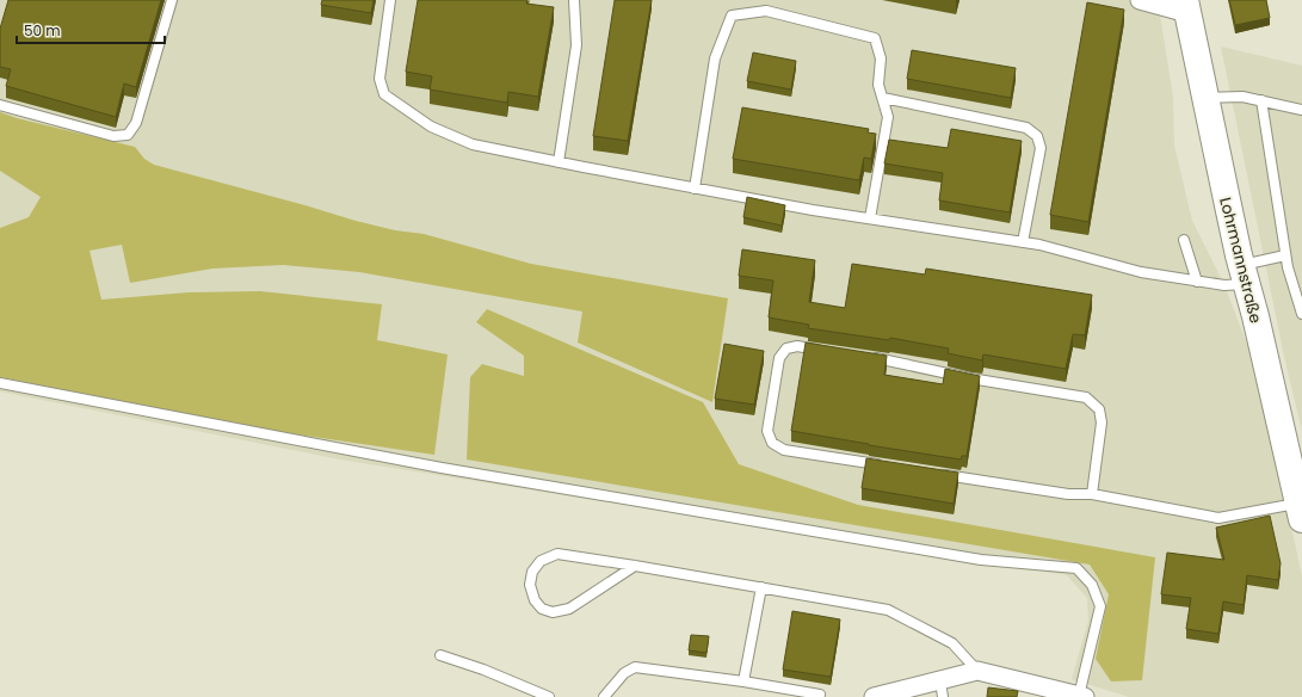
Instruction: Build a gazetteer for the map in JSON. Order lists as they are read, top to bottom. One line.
{"streets":{"street":["Lohrmannstraße"]},"scale_bar":"50 m"}
